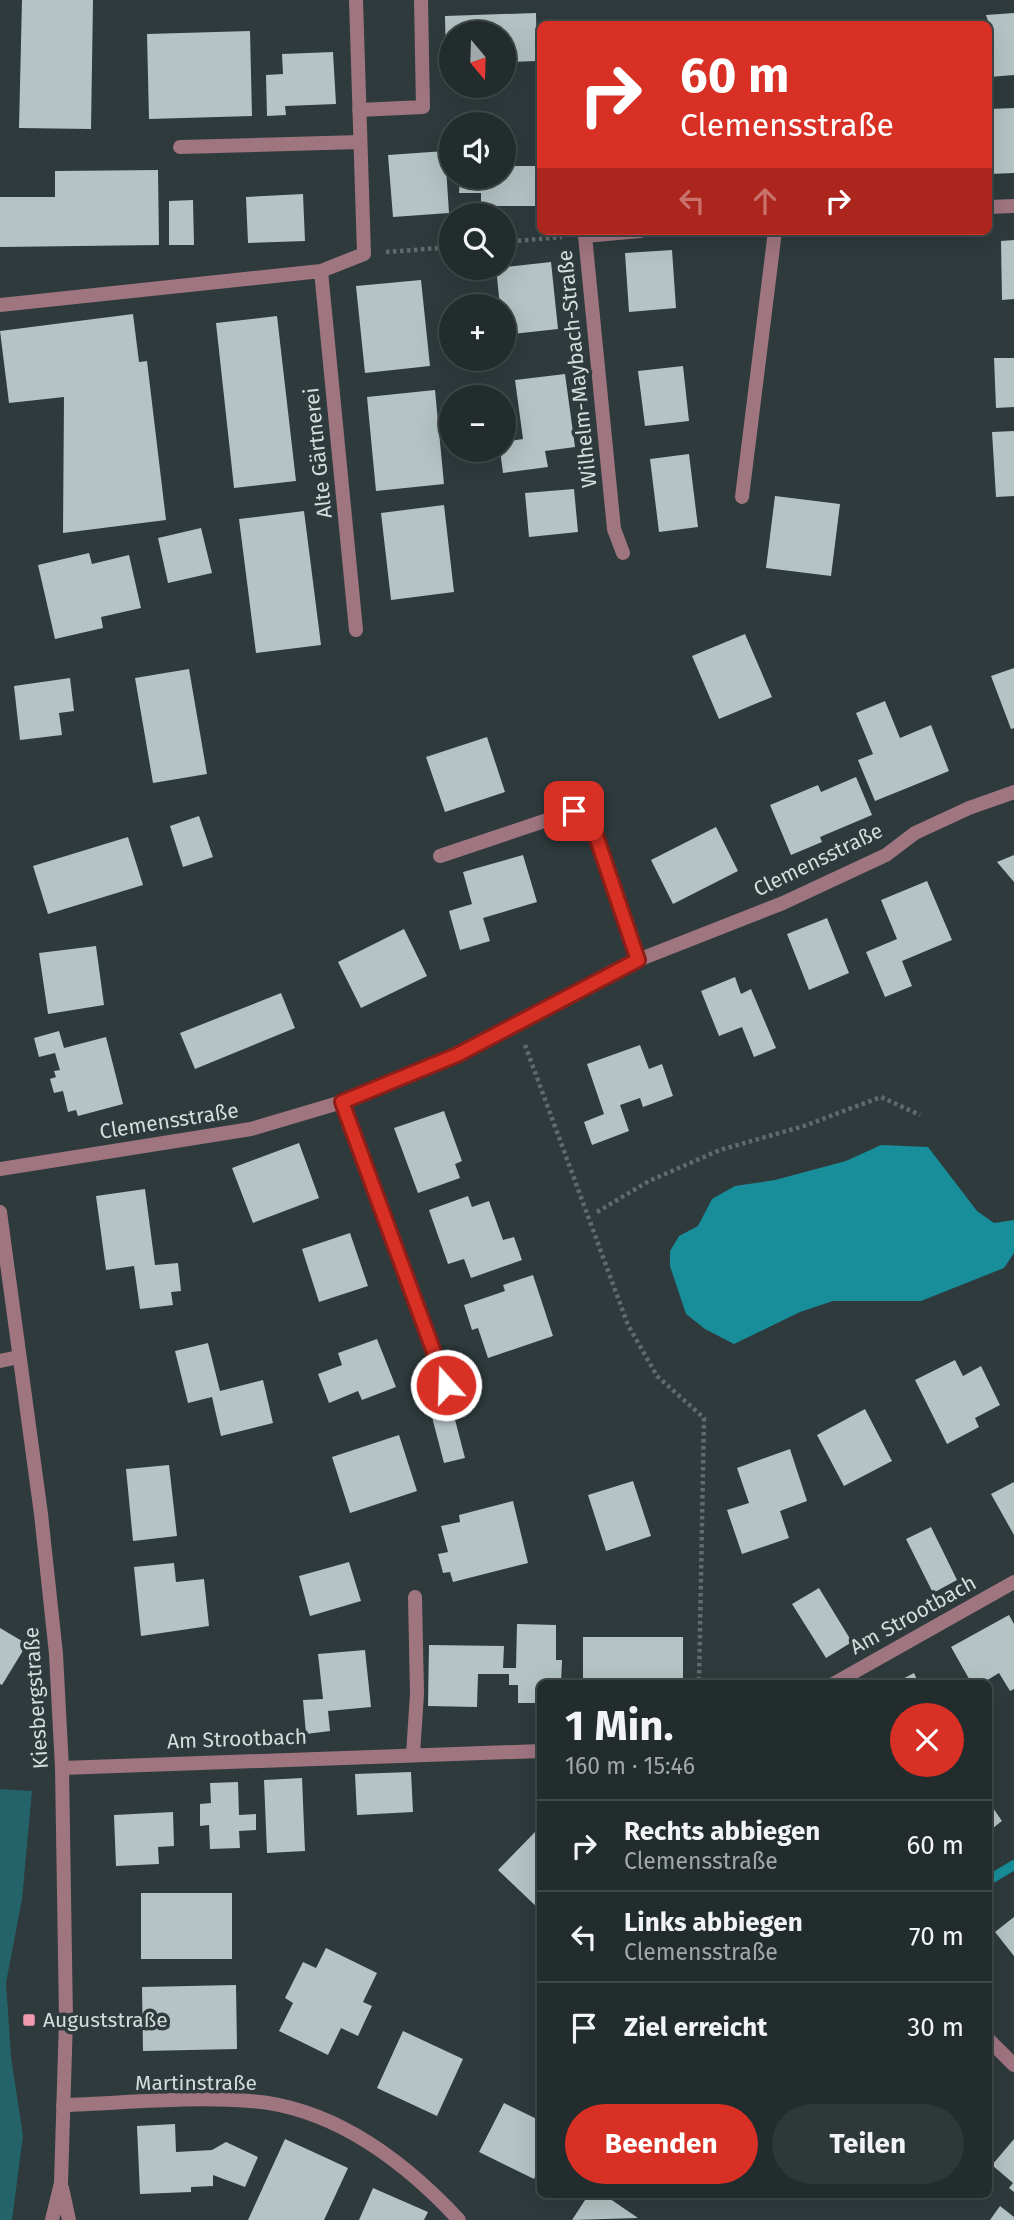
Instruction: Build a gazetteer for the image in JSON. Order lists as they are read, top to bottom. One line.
{"streets":{"street":["Wilhelm-Maybach-Straße","Alte Gärtnerei","Clemensstraße","Am Strootbach","Kiesbergstraße","Martinstraße"]},"crossings":[["Am Strootbach","Kiesbergstraße"],["Kiesbergstraße","Martinstraße"]],"places":{"transit":["Auguststraße"]},"north":"bottom","page":{"map_buttons":["+","−"],"turn":["60 m","Clemensstraße"],"heading":["1 Min.","160 m · 15:46"],"list":[{"name":"Rechts abbiegen","note":"Clemensstraße","value":"60 m"},{"name":"Links abbiegen","note":"Clemensstraße","value":"70 m"},{"name":"Ziel erreicht","value":"30 m"}],"buttons":["Beenden","Teilen"]}}
